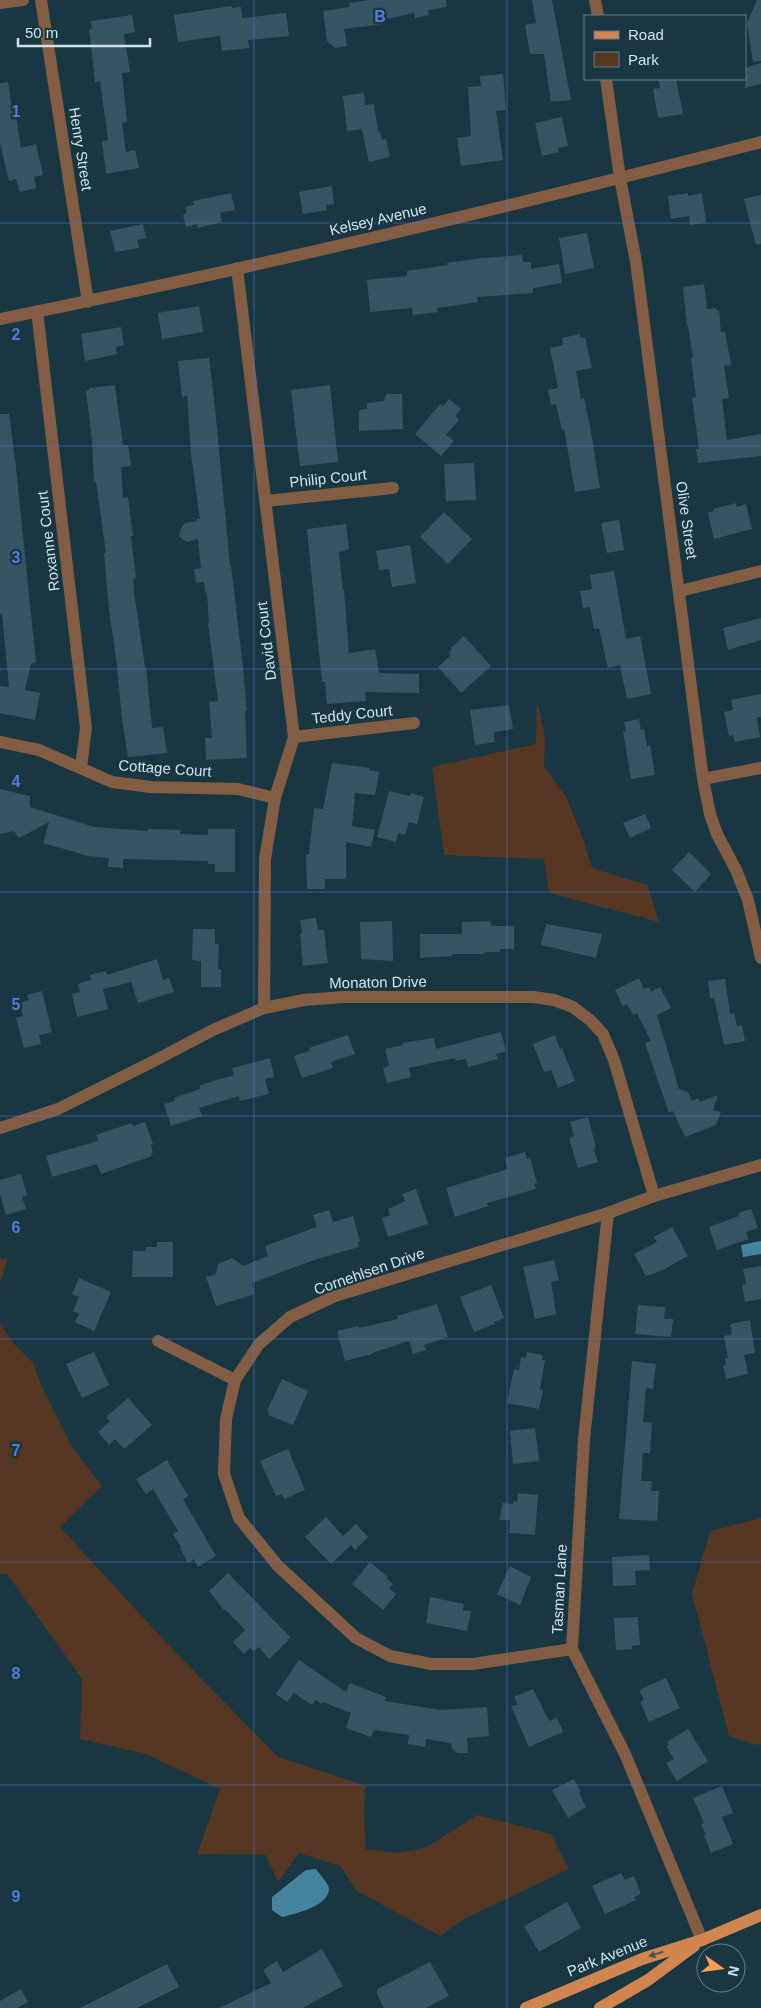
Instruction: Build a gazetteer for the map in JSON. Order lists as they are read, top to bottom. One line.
{"streets":{"main road":["Park Avenue"],"street":["Henry Street","Kelsey Avenue","Philip Court","Olive Street","Roxanne Court","David Court","Teddy Court","Cottage Court","Monaton Drive","Cornehlsen Drive","Tasman Lane"]},"crossings":[["Henry Street","Kelsey Avenue"],["Kelsey Avenue","Olive Street"],["Kelsey Avenue","Roxanne Court"],["Kelsey Avenue","David Court"],["Philip Court","David Court"],["Roxanne Court","Cottage Court"],["David Court","Teddy Court"],["David Court","Cottage Court"],["David Court","Monaton Drive"],["Monaton Drive","Cornehlsen Drive"],["Cornehlsen Drive","Tasman Lane"],["Tasman Lane","Park Avenue"]],"legend":["Road","Park"],"scale_bar":"50 m","north":"right","grid":{"columns":["B"],"rows":["1","2","3","4","5","6","7","8","9"]}}
